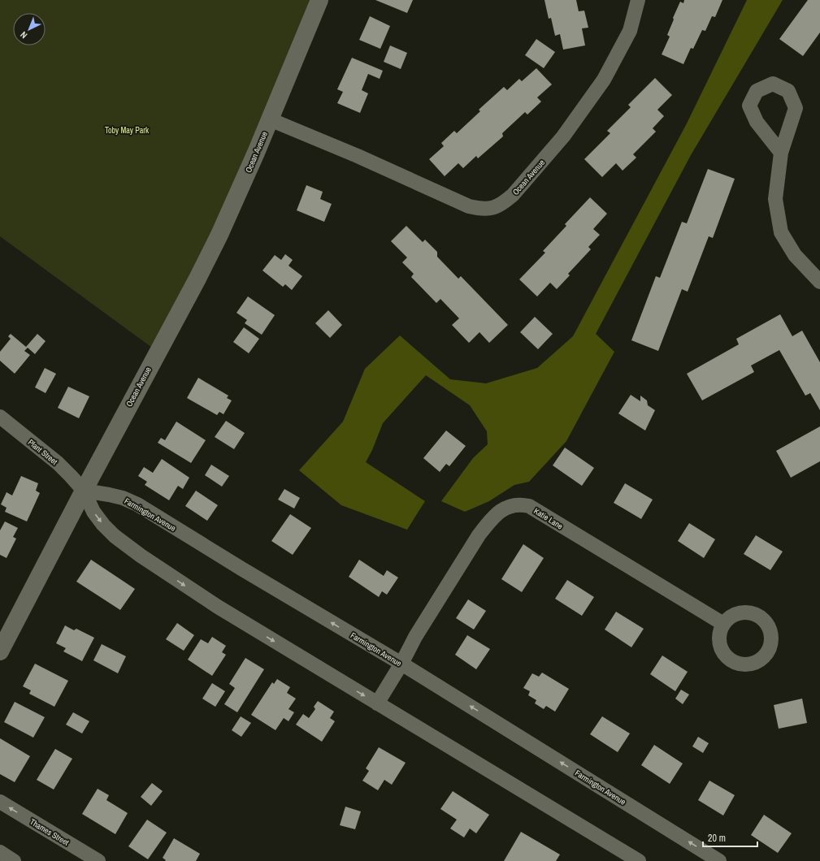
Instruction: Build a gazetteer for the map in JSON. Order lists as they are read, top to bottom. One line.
{"streets":{"main road":["Ocean Avenue"],"street":["Plant Street","Farmington Avenue","Katie Lane","Thames Street"]},"crossings":[["Ocean Avenue","Plant Street"],["Ocean Avenue","Farmington Avenue"],["Plant Street","Farmington Avenue"],["Farmington Avenue","Katie Lane"]],"one_way":["Thames Street"],"parks":["Toby May Park"],"scale_bar":"20 m","north":"bottom left"}
